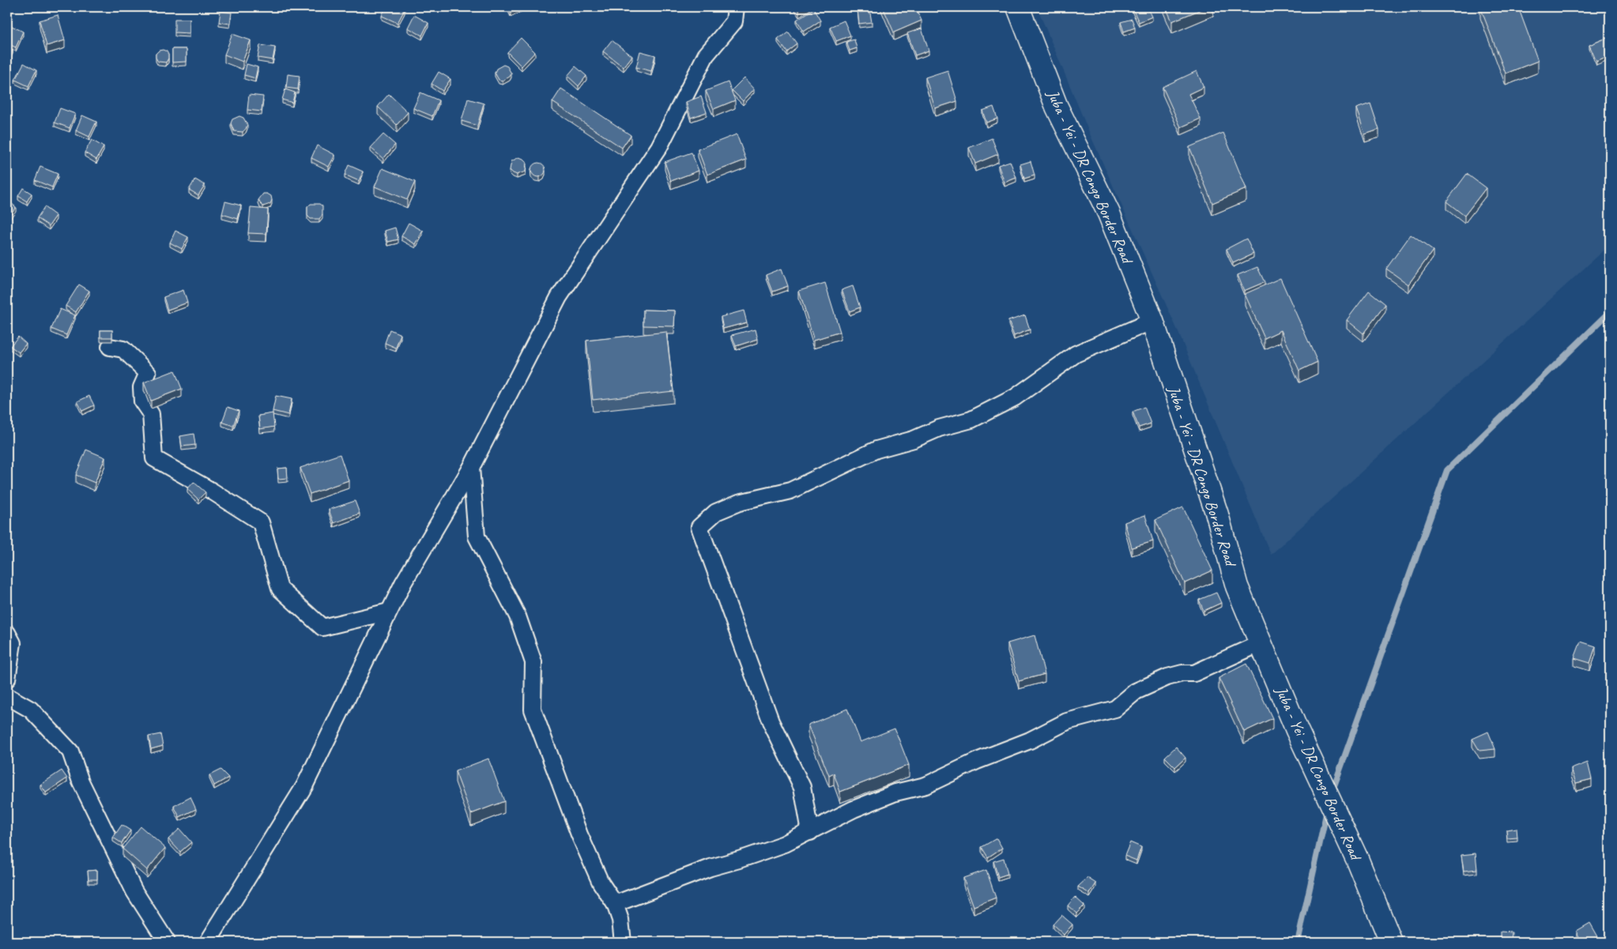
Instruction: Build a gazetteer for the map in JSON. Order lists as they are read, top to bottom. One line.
{"streets":{"main road":["Juba - Yei - DR Congo Border Road"]}}
